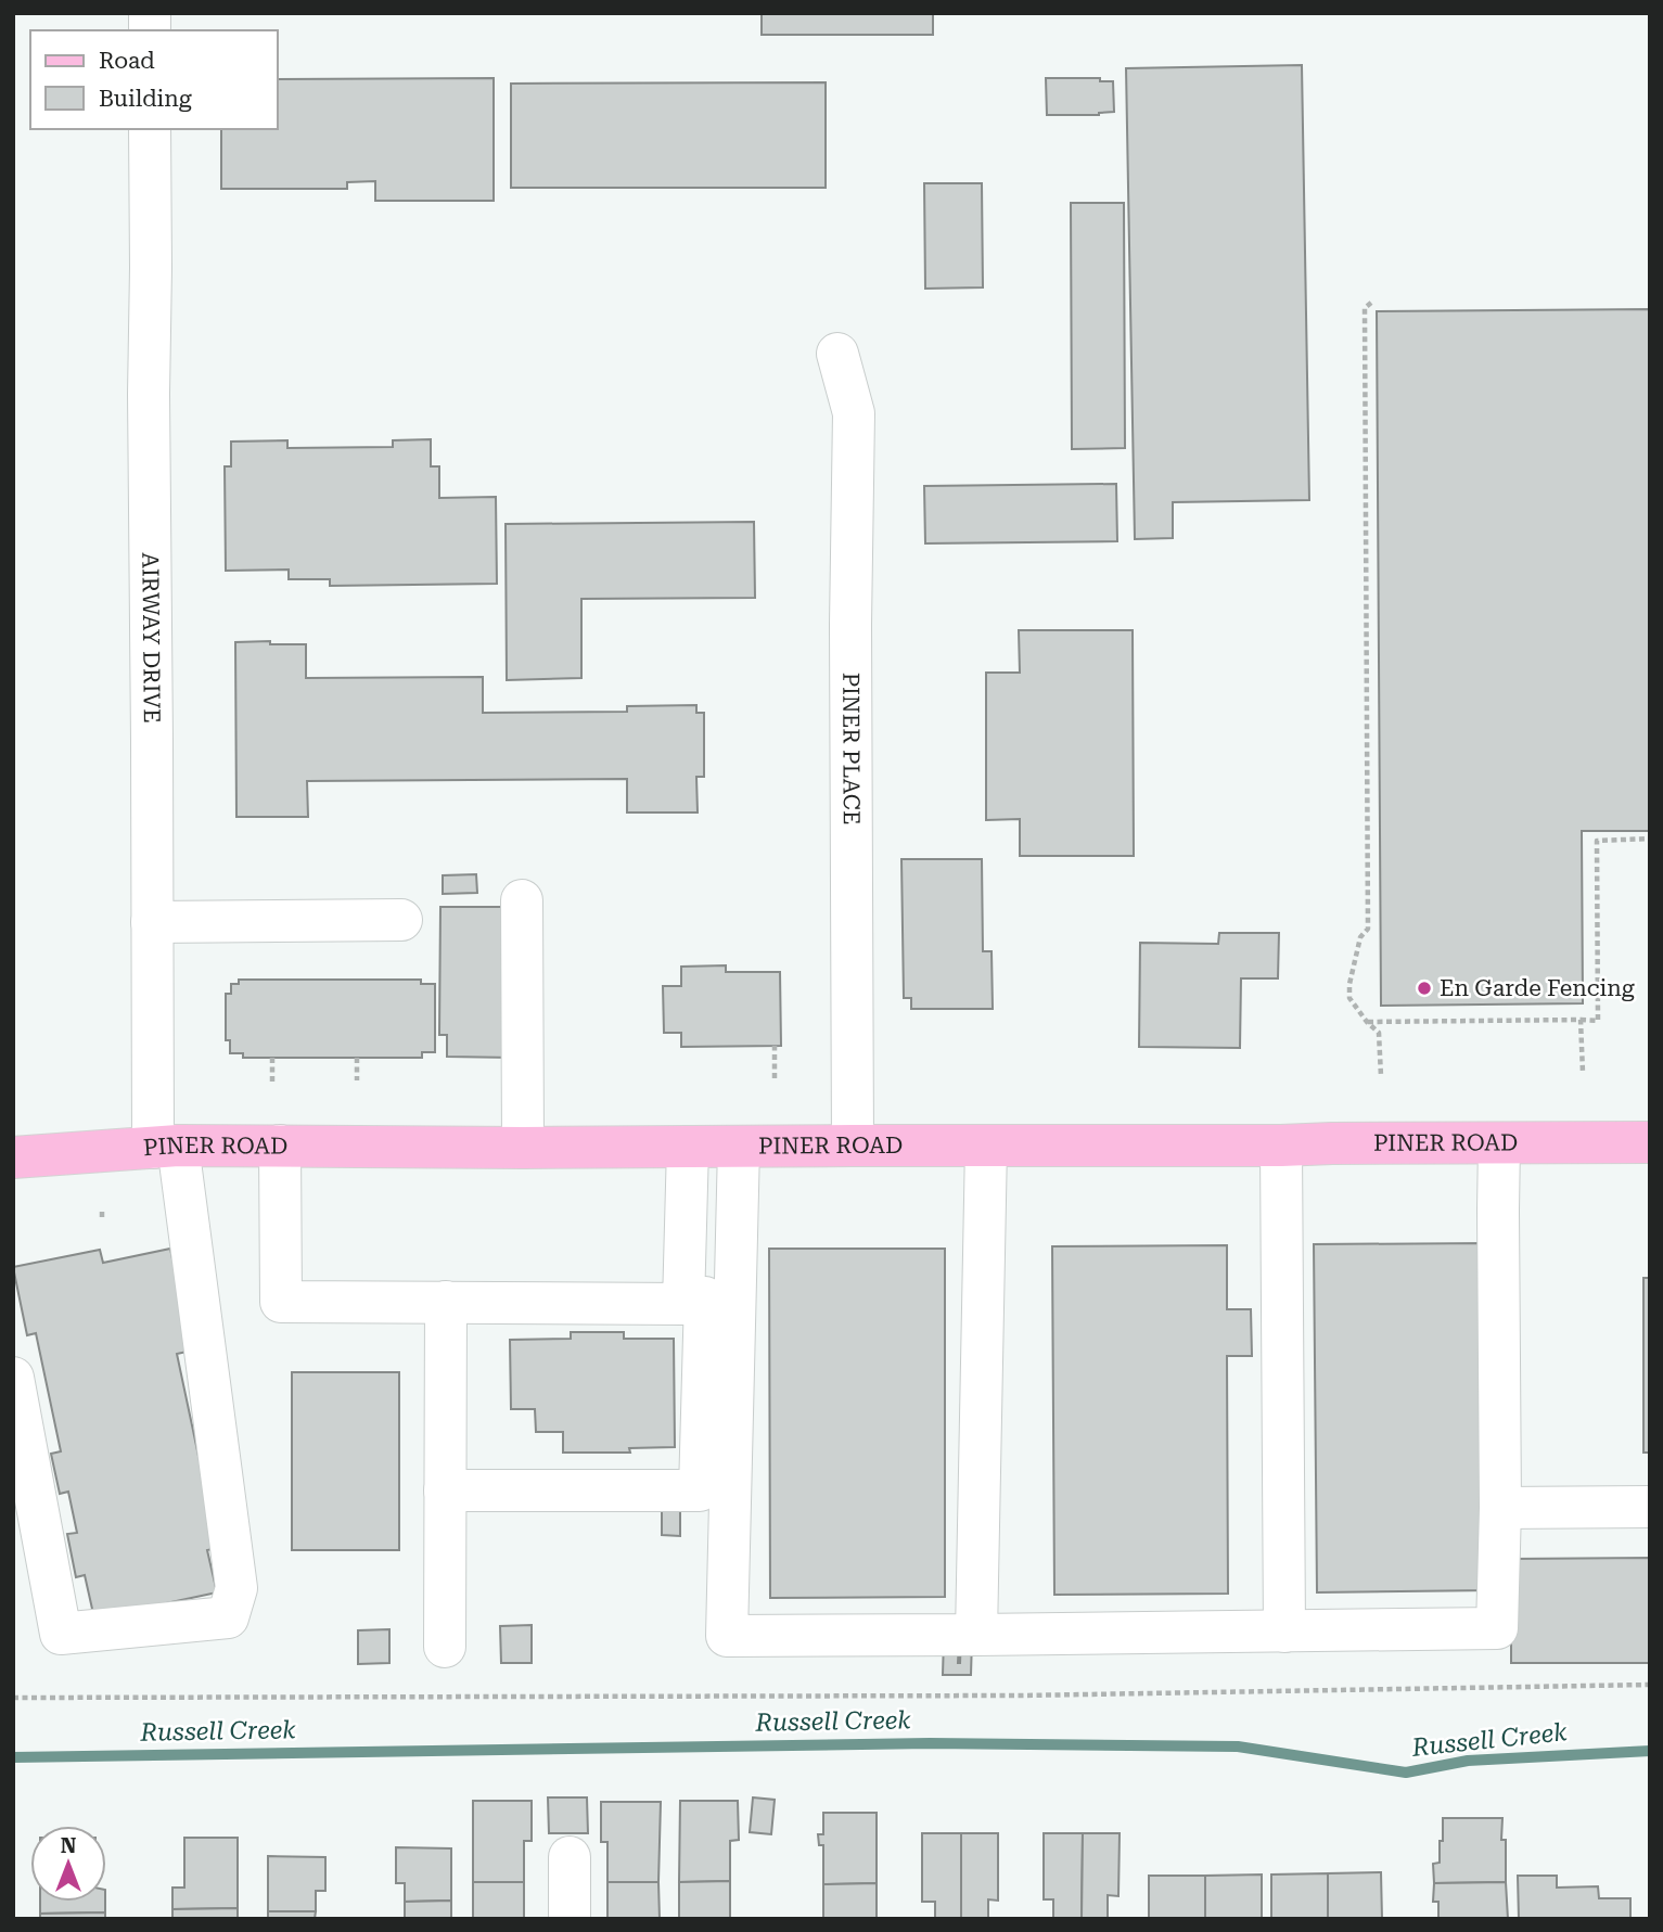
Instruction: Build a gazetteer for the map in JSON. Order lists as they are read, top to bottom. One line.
{"streets":{"main road":["PINER ROAD"],"street":["AIRWAY DRIVE","PINER PLACE"]},"crossings":[["AIRWAY DRIVE","PINER ROAD"],["PINER PLACE","PINER ROAD"]],"water":["Russell Creek"],"places":["En Garde Fencing"],"legend":["Road","Building"],"north":"top"}
